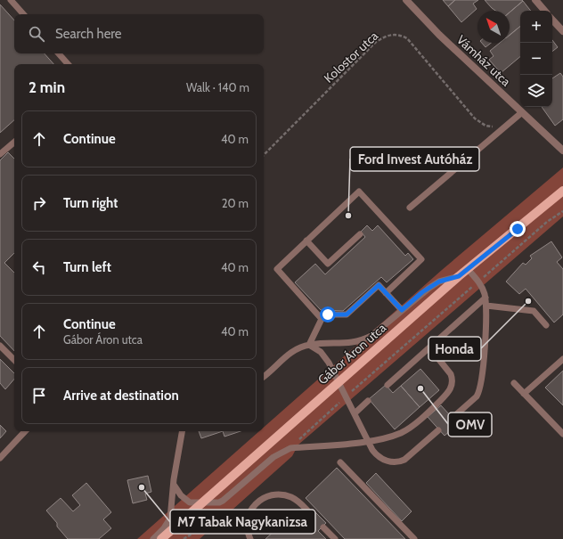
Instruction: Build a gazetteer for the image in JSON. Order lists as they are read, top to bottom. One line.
{"streets":{"main road":["Gábor Áron utca"],"street":["Vámház utca"],"path":["Kolostor utca"]},"places":["Ford Invest Autóház","Honda","OMV","M7 Tabak Nagykanizsa"],"north":"top left","page":{"map_buttons":["+","−"],"search":"Search here","heading":["2 min","Walk · 140 m"],"list":[["Continue","40 m"],["Turn right","20 m"],["Turn left","40 m"],["Continue","Gábor Áron utca","40 m"],"Arrive at destination"]}}
